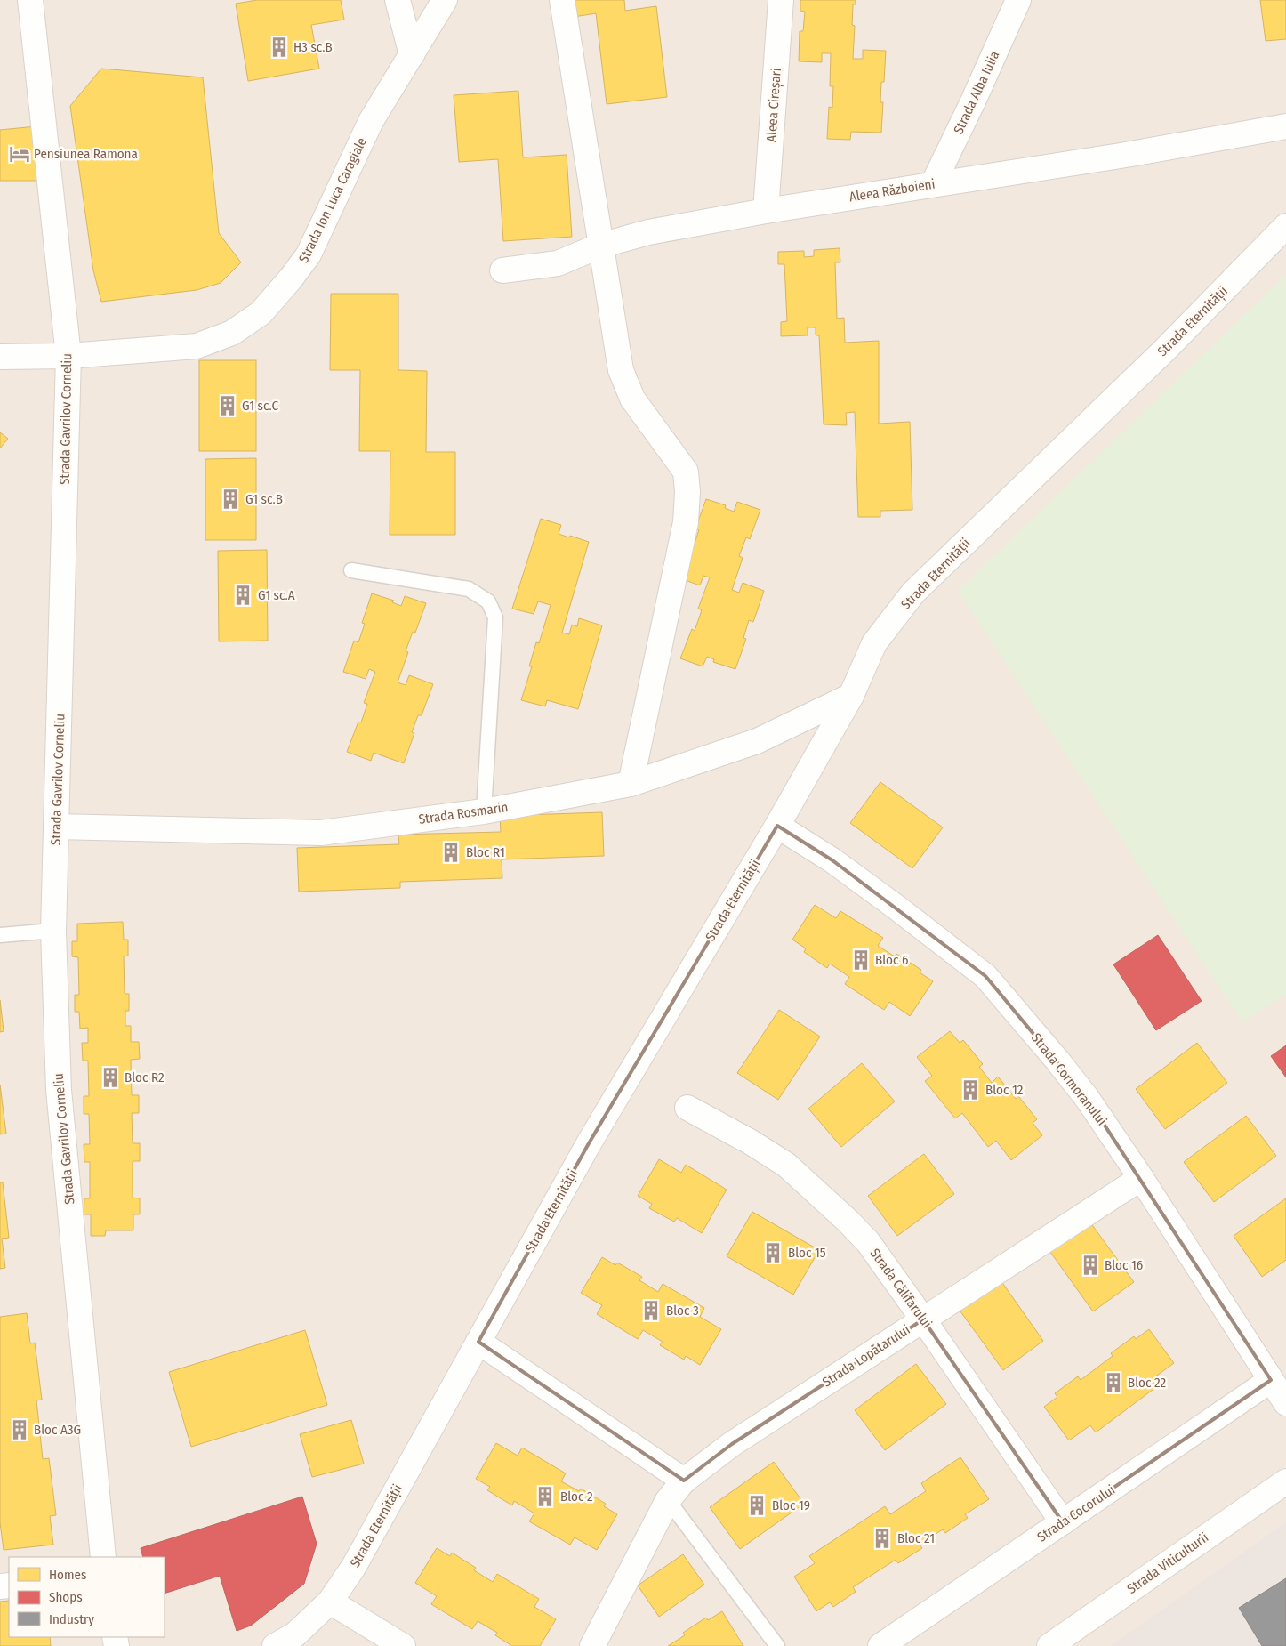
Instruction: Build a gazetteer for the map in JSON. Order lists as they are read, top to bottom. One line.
{"streets":{"street":["Strada Alba Iulia","Aleea Cireșari","Aleea Războieni","Strada Ion Luca Caragiale","Strada Eternității","Strada Gavrilov Corneliu","Strada Rosmarin","Strada Cormoranului","Strada Călifarului","Strada Lopătarului","Strada Cocorului","Strada Viticulturii"]},"crossings":[["Strada Alba Iulia","Aleea Războieni"],["Aleea Cireșari","Aleea Războieni"],["Strada Ion Luca Caragiale","Strada Gavrilov Corneliu"],["Strada Eternității","Strada Rosmarin"],["Strada Eternității","Strada Cormoranului"],["Strada Gavrilov Corneliu","Strada Rosmarin"],["Strada Cormoranului","Strada Lopătarului"],["Strada Cormoranului","Strada Cocorului"],["Strada Călifarului","Strada Lopătarului"],["Strada Călifarului","Strada Cocorului"]],"places":{"building":["H3 sc.B","G1 sc.C","G1 sc.B","G1 sc.A","Bloc R1","Bloc 6","Bloc R2","Bloc 12","Bloc 15","Bloc 16","Bloc 3","Bloc 22","Bloc A3G","Bloc 2","Bloc 19","Bloc 21"],"hotel":["Pensiunea Ramona"]},"legend":["Homes","Shops","Industry"]}
